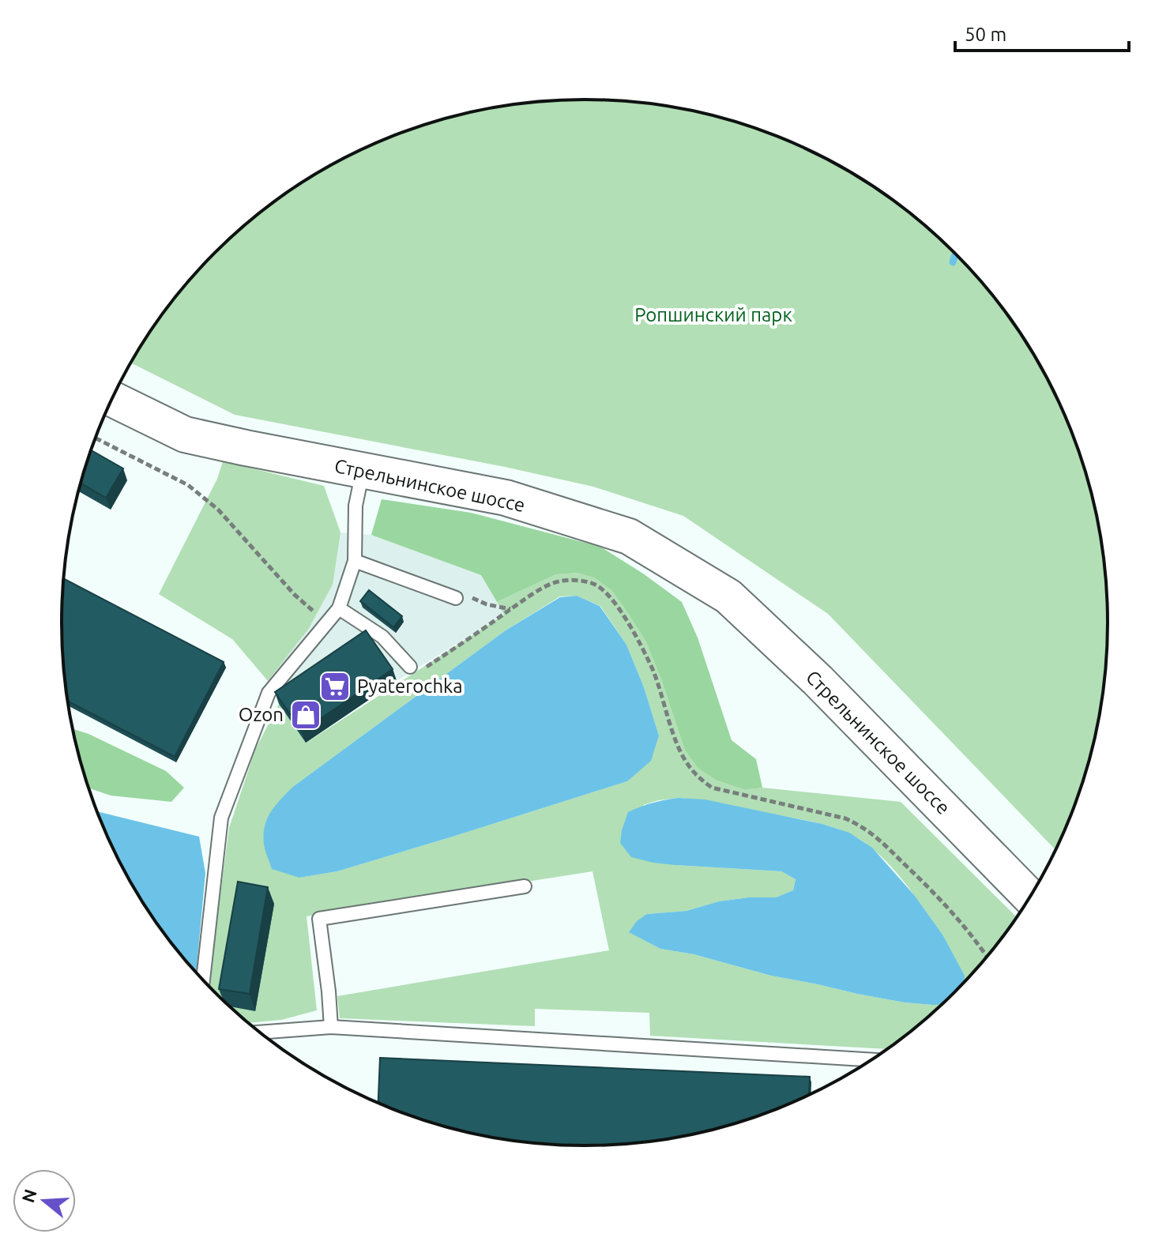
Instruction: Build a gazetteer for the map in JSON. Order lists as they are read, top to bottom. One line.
{"streets":{"main road":["Стрельнинское шоссе"]},"parks":["Ропшинский парк"],"places":{"supermarket":["Pyaterochka"],"shop":["Ozon"]},"scale_bar":"50 m","north":"left"}
